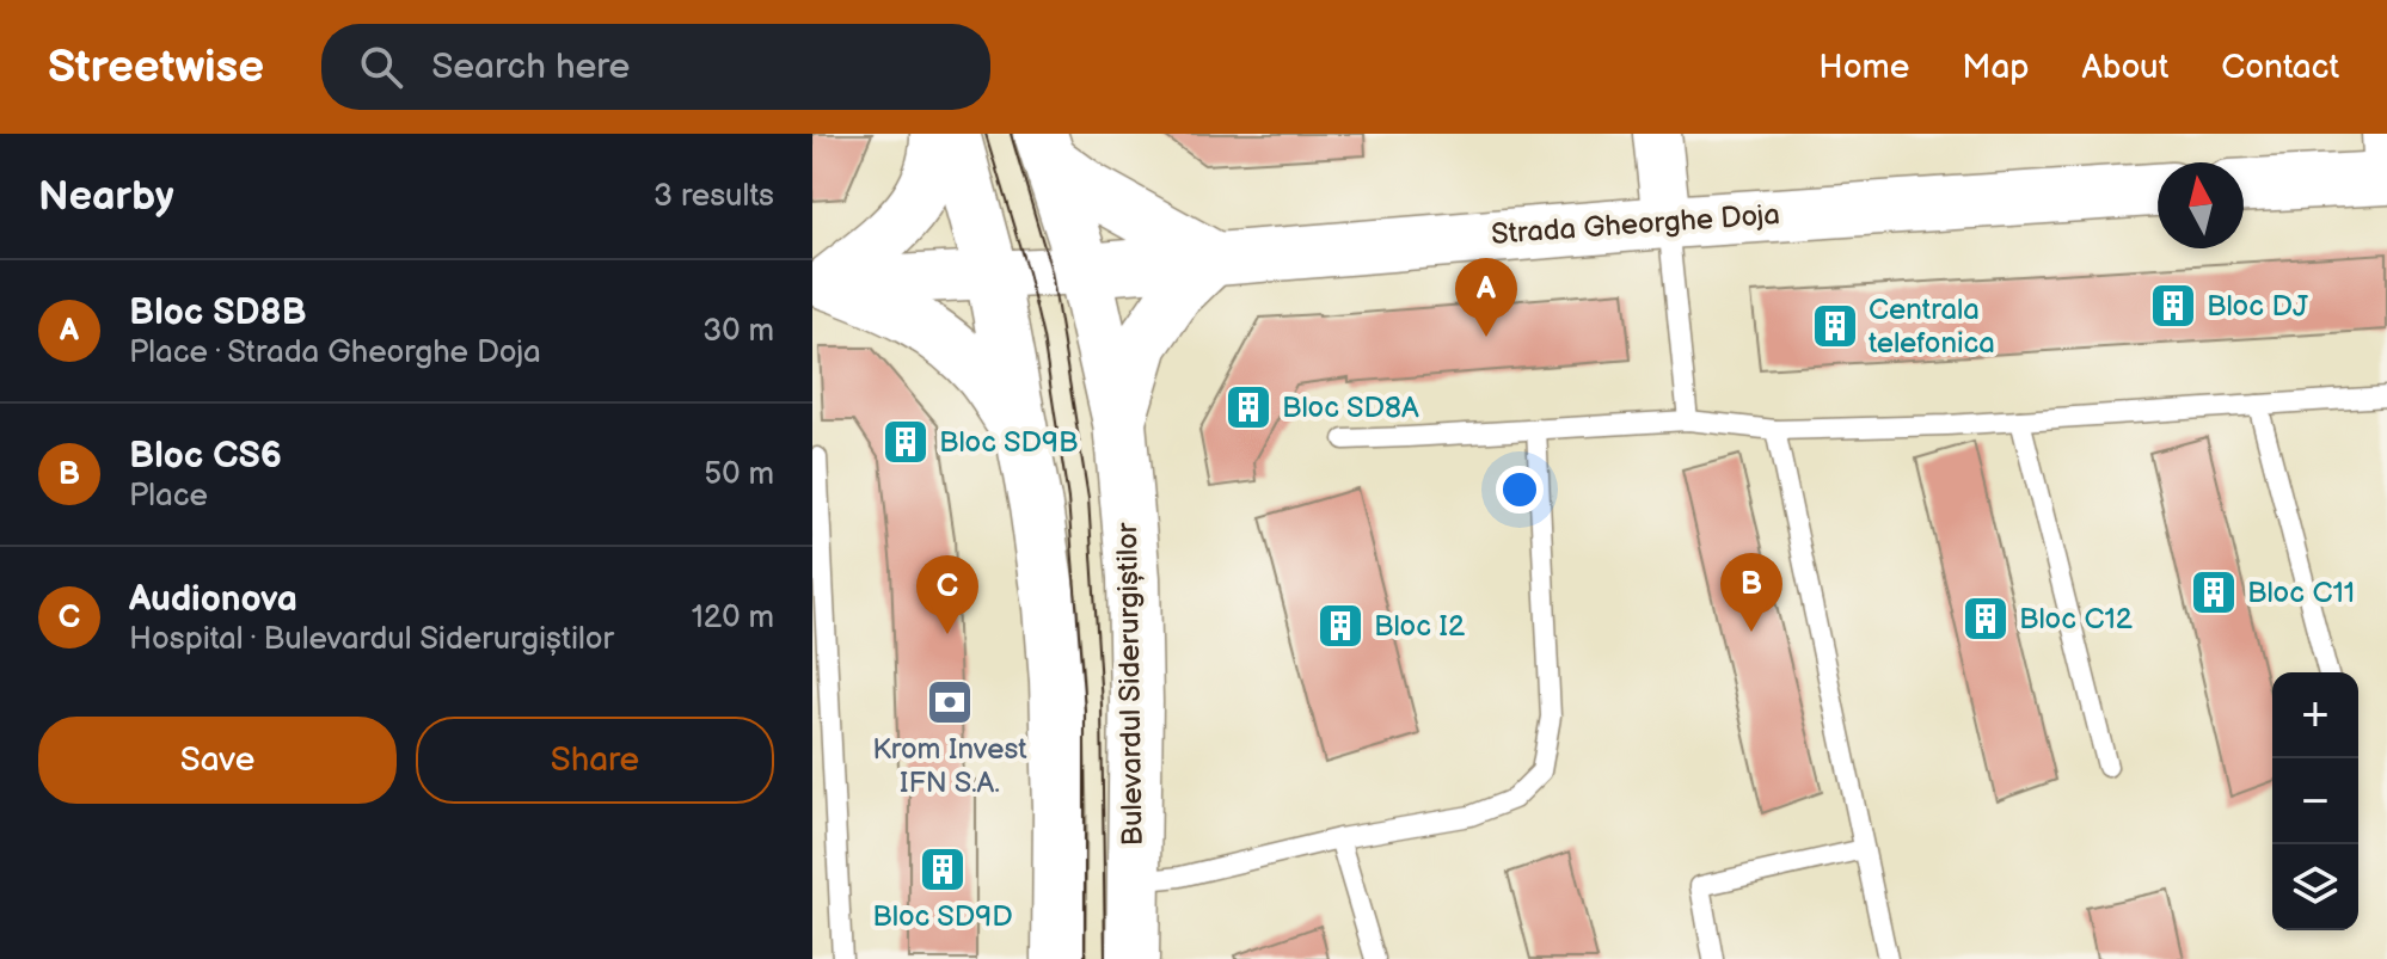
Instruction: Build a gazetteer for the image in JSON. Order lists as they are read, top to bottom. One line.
{"streets":{"main road":["Strada Gheorghe Doja","Bulevardul Siderurgiștilor"]},"crossings":[["Strada Gheorghe Doja","Bulevardul Siderurgiștilor"]],"places":{"building":["Bloc DJ","Centrala telefonica","Bloc SD8A","Bloc SD9B","Bloc C11","Bloc C12","Bloc I2","Bloc SD9D"],"bank":["Krom Invest IFN S.A."]},"north":"top","page":{"header":"Streetwise","search":"Search here","nav":["Home","Map","About","Contact"],"heading":["Nearby","3 results"],"list":[{"mark":"A","name":"Bloc SD8B","note":"Place · Strada Gheorghe Doja","value":"30 m"},{"mark":"B","name":"Bloc CS6","note":"Place","value":"50 m"},{"mark":"C","name":"Audionova","note":"Hospital · Bulevardul Siderurgiștilor","value":"120 m"}],"pins":["A","B","C"],"map_buttons":["+","−"],"buttons":["Save","Share"]}}
